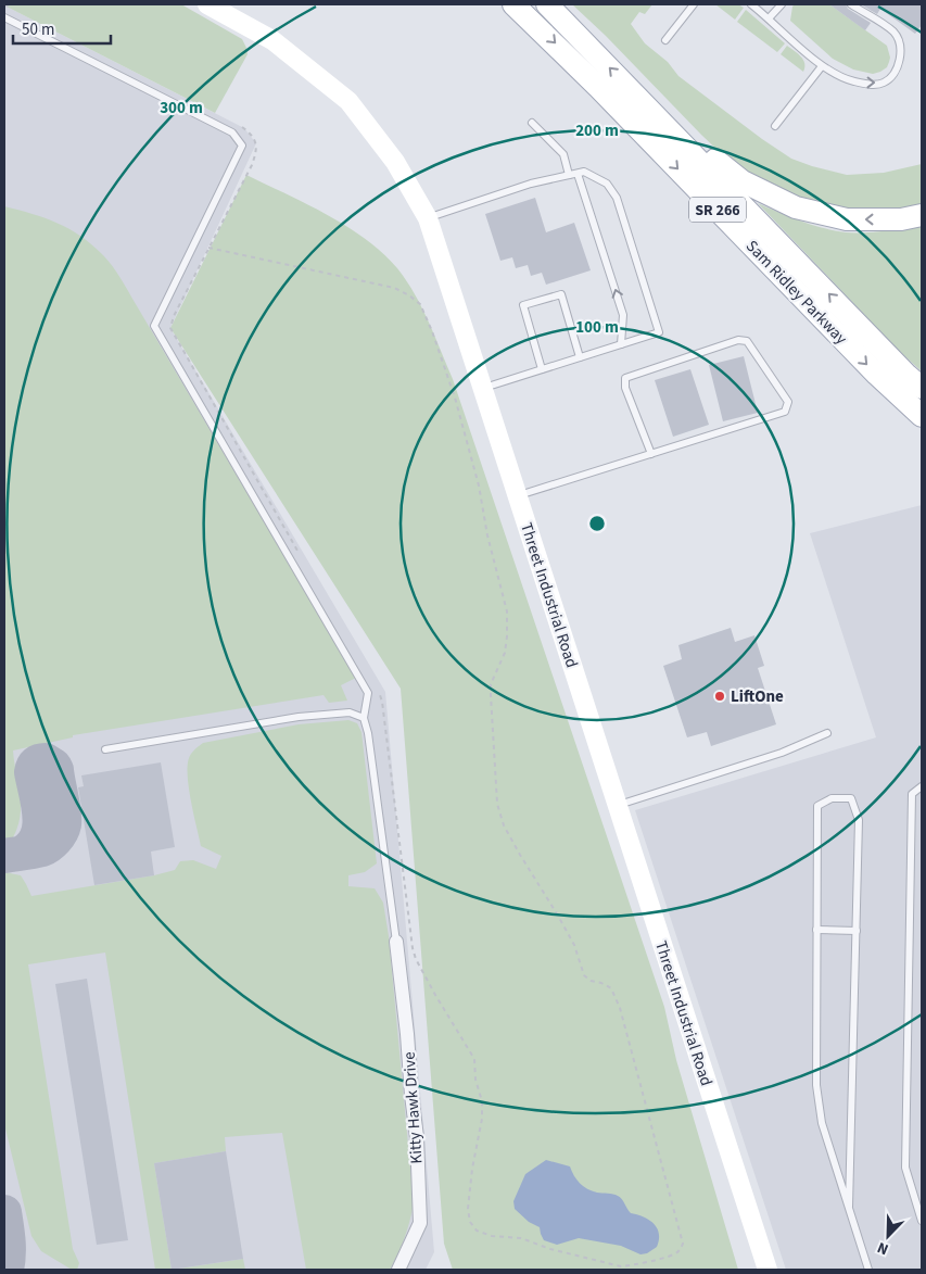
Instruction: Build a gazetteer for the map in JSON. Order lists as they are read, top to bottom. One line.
{"streets":{"main road":["SR 266","Sam Ridley Parkway"],"street":["Threet Industrial Road","Kitty Hawk Drive"]},"places":["LiftOne"],"scale_bar":"50 m","north":"bottom left","rings":["300 m","200 m","100 m"]}
